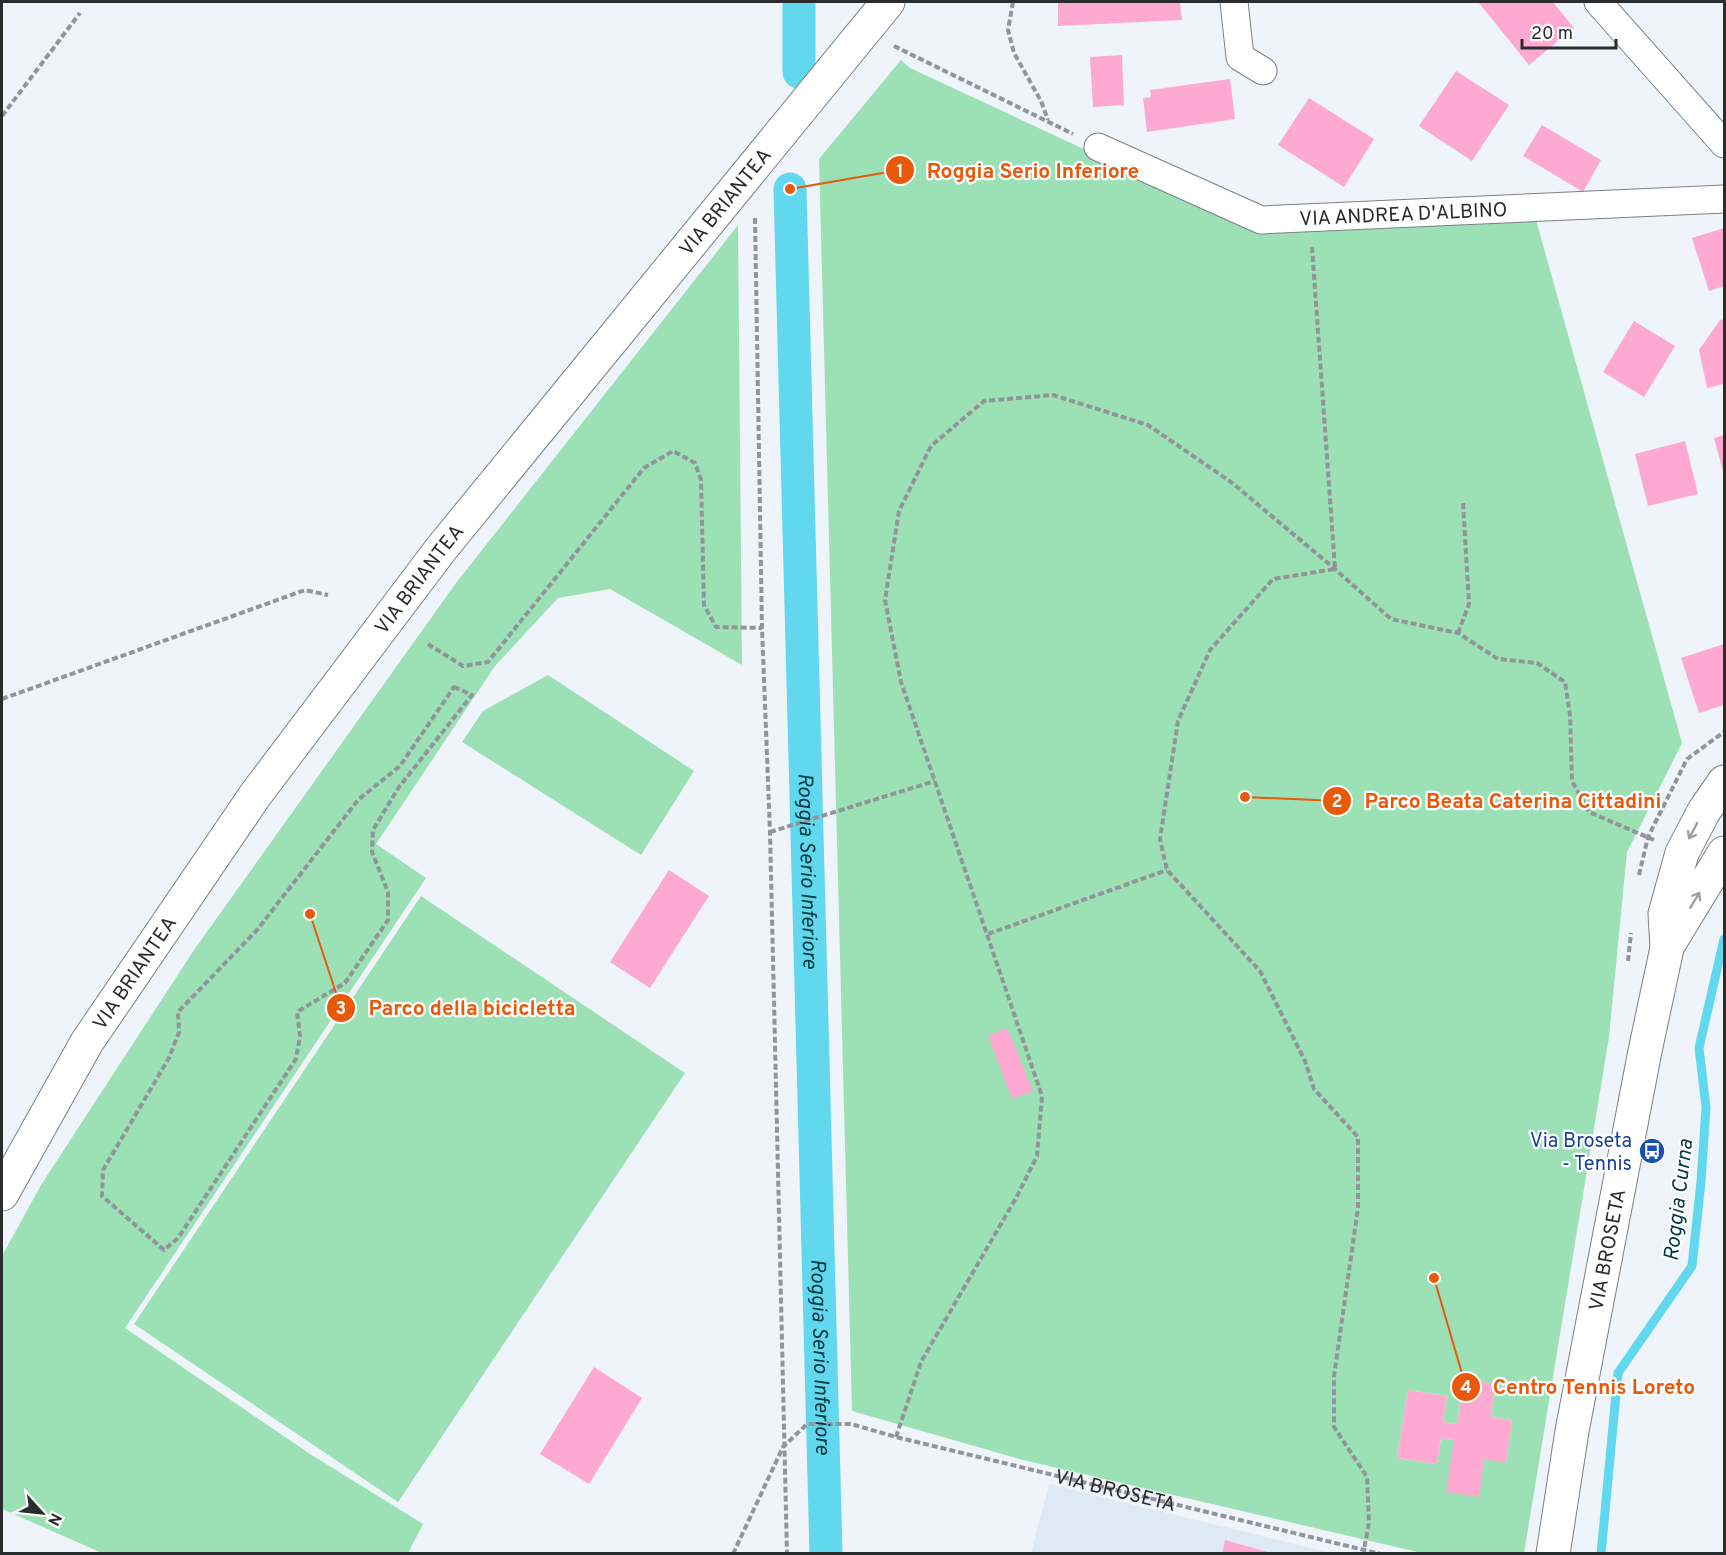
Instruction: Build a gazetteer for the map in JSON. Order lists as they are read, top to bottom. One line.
{"streets":{"main road":["VIA BRIANTEA","VIA BROSETA"],"street":["VIA ANDREA D'ALBINO"]},"water":["Roggia Serio Inferiore","Roggia Curna"],"places":{"other":["Roggia Serio Inferiore","Parco Beata Caterina Cittadini","Parco della bicicletta","Centro Tennis Loreto"],"bus stop":["Via Broseta - Tennis"]},"scale_bar":"20 m","north":"bottom right"}
